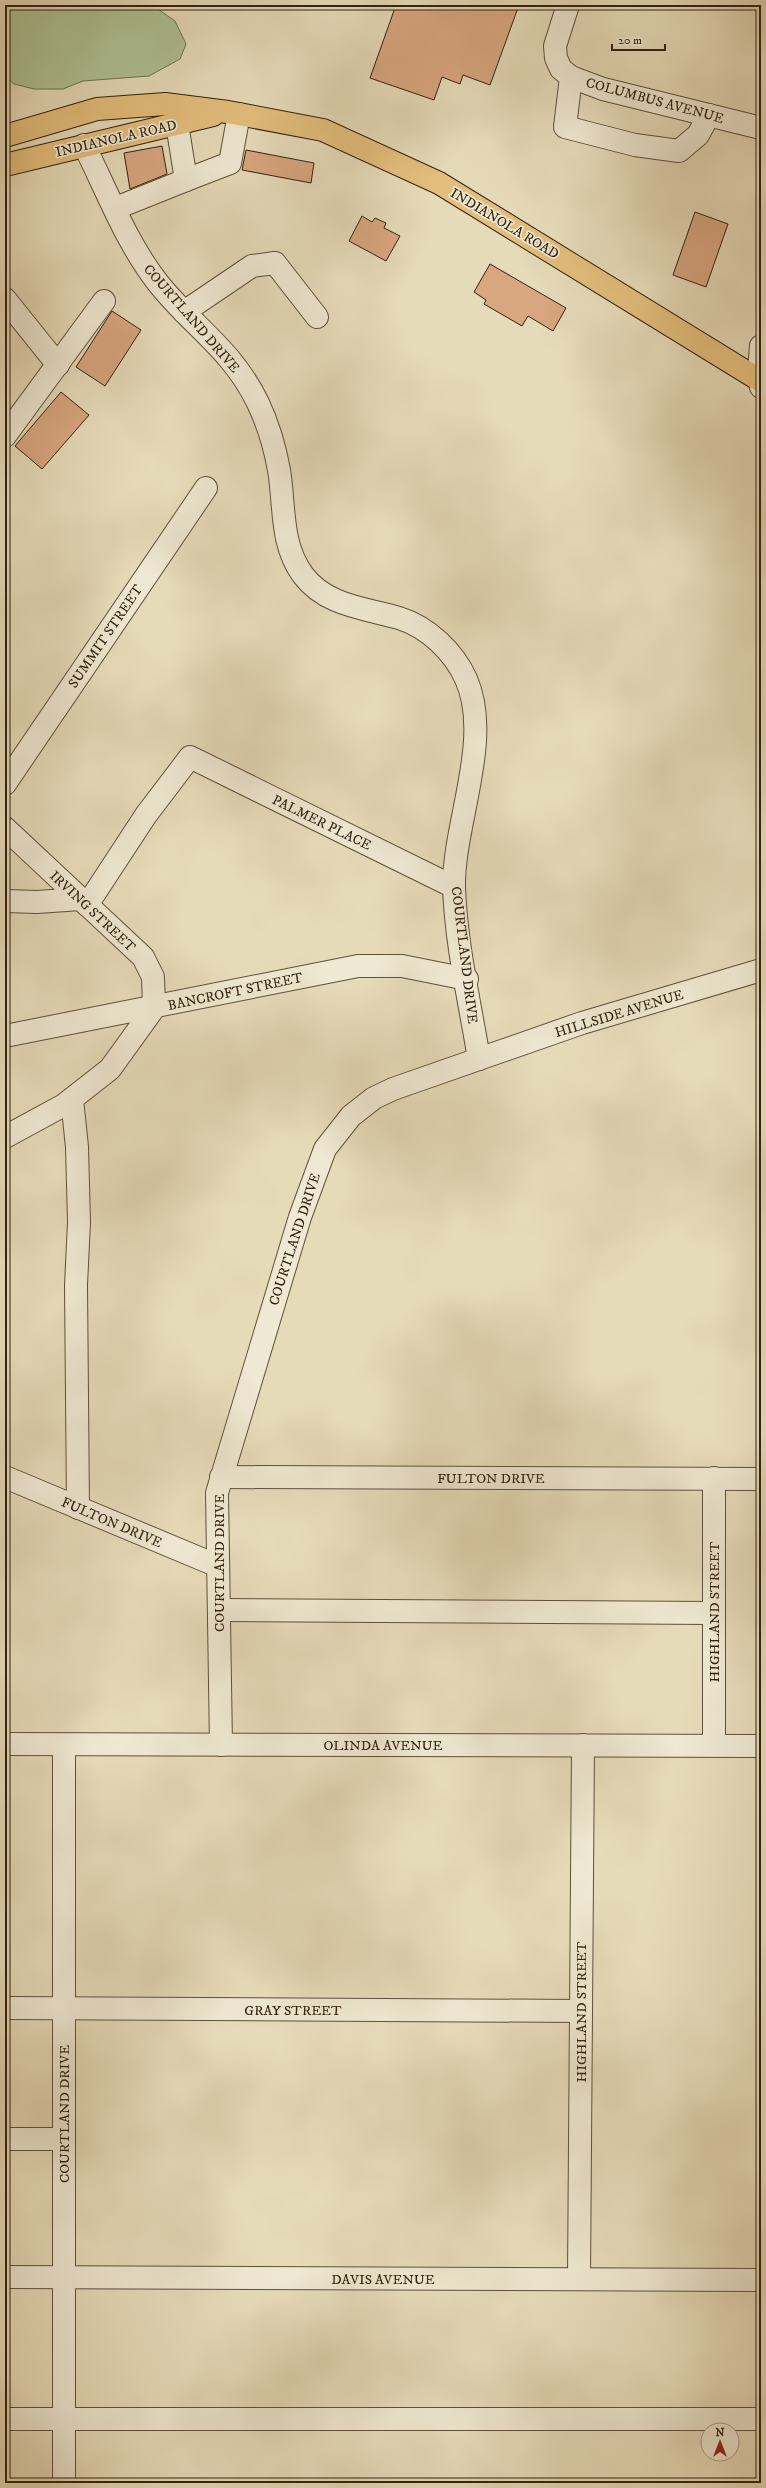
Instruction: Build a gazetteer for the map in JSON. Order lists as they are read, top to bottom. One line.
{"streets":{"main road":["INDIANOLA ROAD"],"street":["COLUMBUS AVENUE","COURTLAND DRIVE","SUMMIT STREET","PALMER PLACE","IRVING STREET","BANCROFT STREET","HILLSIDE AVENUE","FULTON DRIVE","HIGHLAND STREET","OLINDA AVENUE","GRAY STREET","DAVIS AVENUE"]},"crossings":[["INDIANOLA ROAD","COURTLAND DRIVE"],["COURTLAND DRIVE","PALMER PLACE"],["COURTLAND DRIVE","BANCROFT STREET"],["COURTLAND DRIVE","HILLSIDE AVENUE"],["COURTLAND DRIVE","FULTON DRIVE"],["COURTLAND DRIVE","OLINDA AVENUE"],["COURTLAND DRIVE","GRAY STREET"],["COURTLAND DRIVE","DAVIS AVENUE"],["PALMER PLACE","IRVING STREET"],["IRVING STREET","BANCROFT STREET"],["FULTON DRIVE","HIGHLAND STREET"],["HIGHLAND STREET","OLINDA AVENUE"],["HIGHLAND STREET","GRAY STREET"],["HIGHLAND STREET","DAVIS AVENUE"]],"scale_bar":"20 m","north":"top"}
